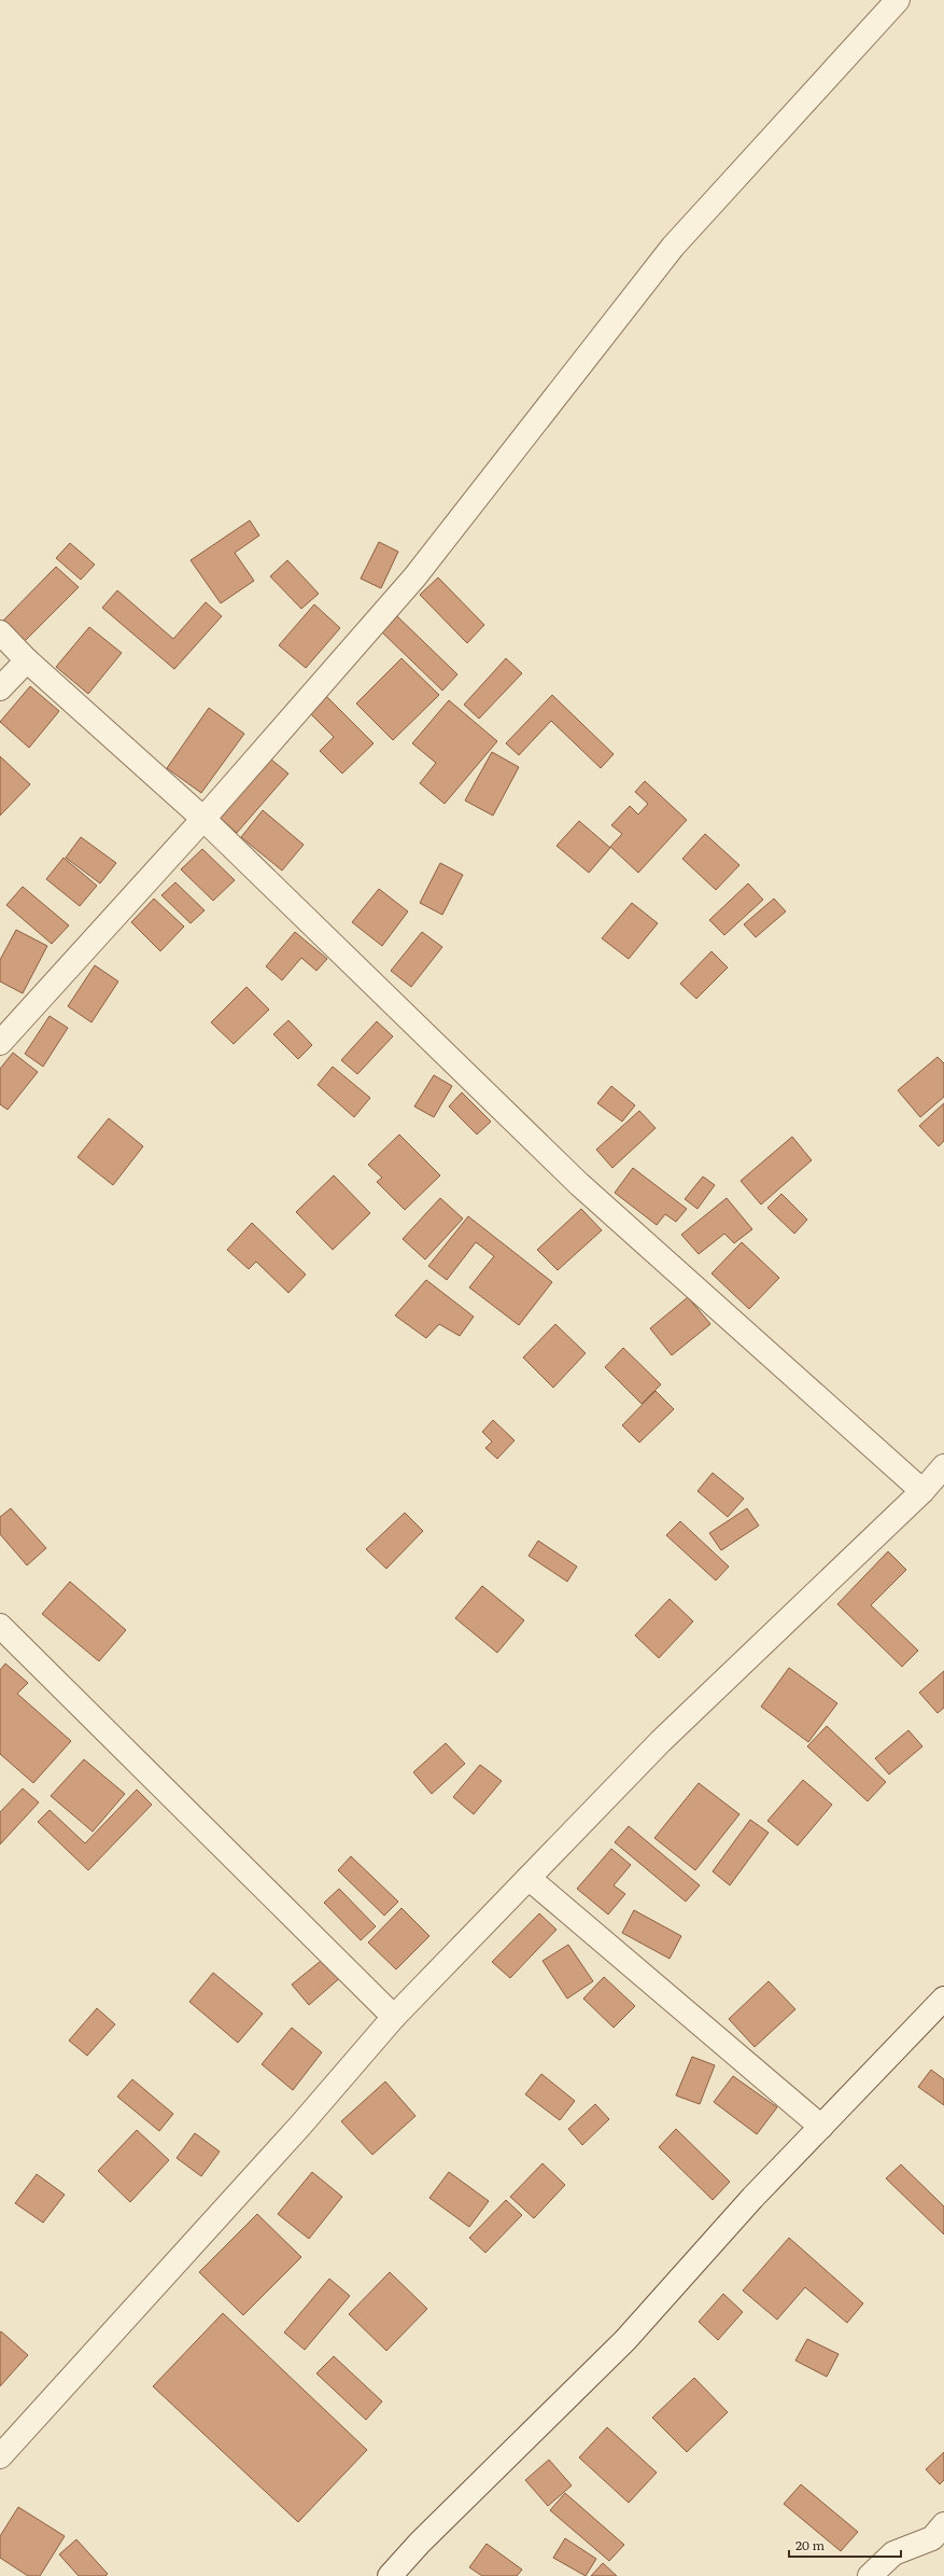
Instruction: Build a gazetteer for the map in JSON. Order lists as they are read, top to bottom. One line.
{"scale_bar":"20 m"}
